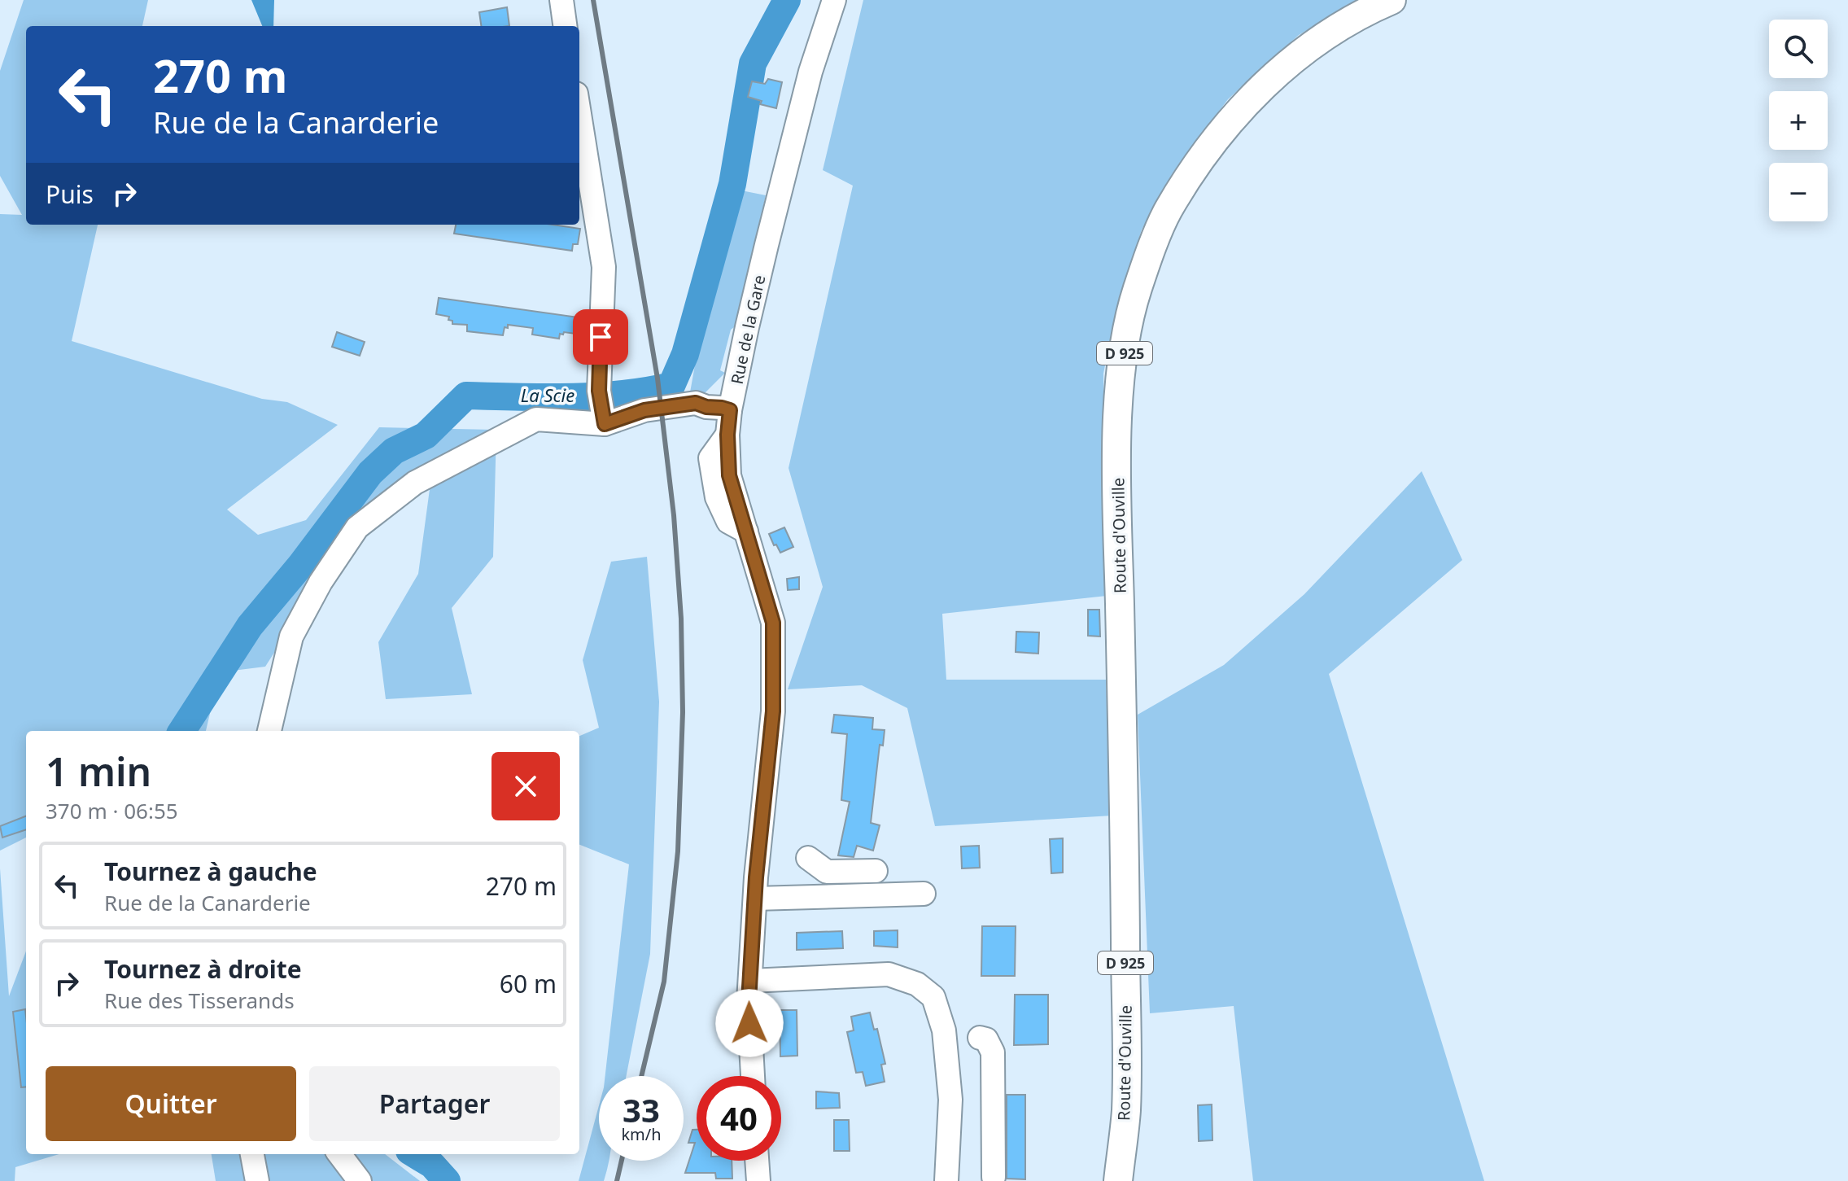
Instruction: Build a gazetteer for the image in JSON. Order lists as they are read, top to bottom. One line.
{"streets":{"main road":["D 925","Route d'Ouville"],"street":["Rue de la Gare"]},"water":["La Scie"],"page":{"map_buttons":["+","−"],"turn":["270 m","Rue de la Canarderie"],"then":"Puis","heading":["1 min","370 m · 06:55"],"list":[{"name":"Tournez à gauche","note":"Rue de la Canarderie","value":"270 m"},{"name":"Tournez à droite","note":"Rue des Tisserands","value":"60 m"}],"buttons":["Quitter","Partager"],"speed":"33 km/h","limit":"40"}}
